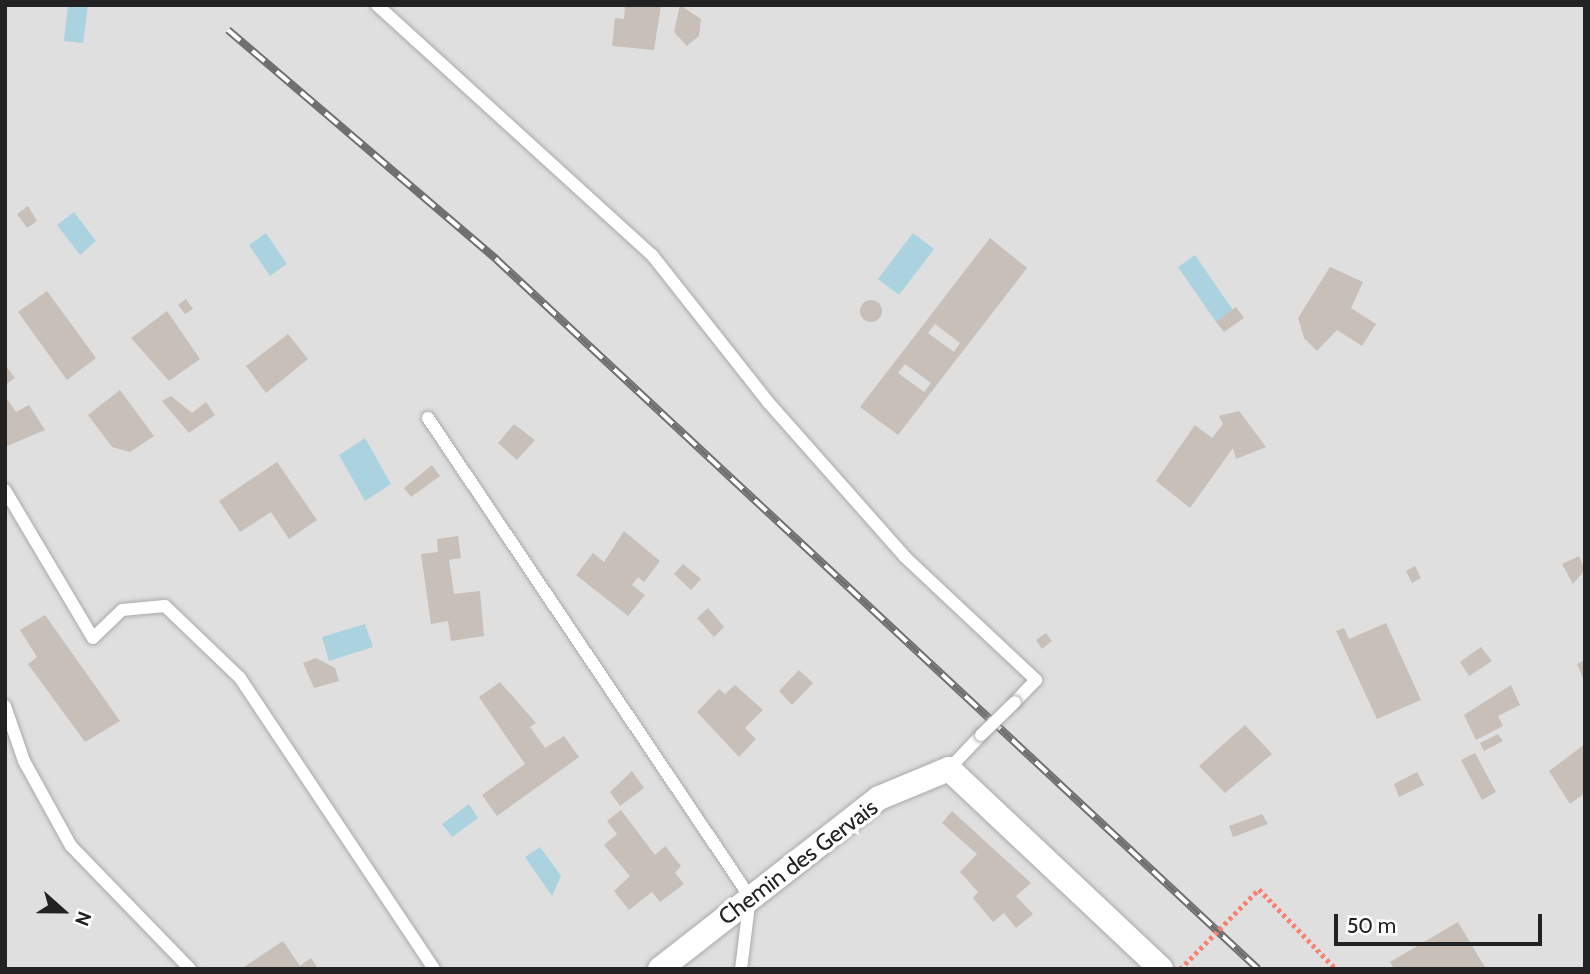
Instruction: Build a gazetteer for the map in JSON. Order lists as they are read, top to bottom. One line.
{"streets":{"street":["Chemin des Gervais"]},"scale_bar":"50 m","north":"right"}
